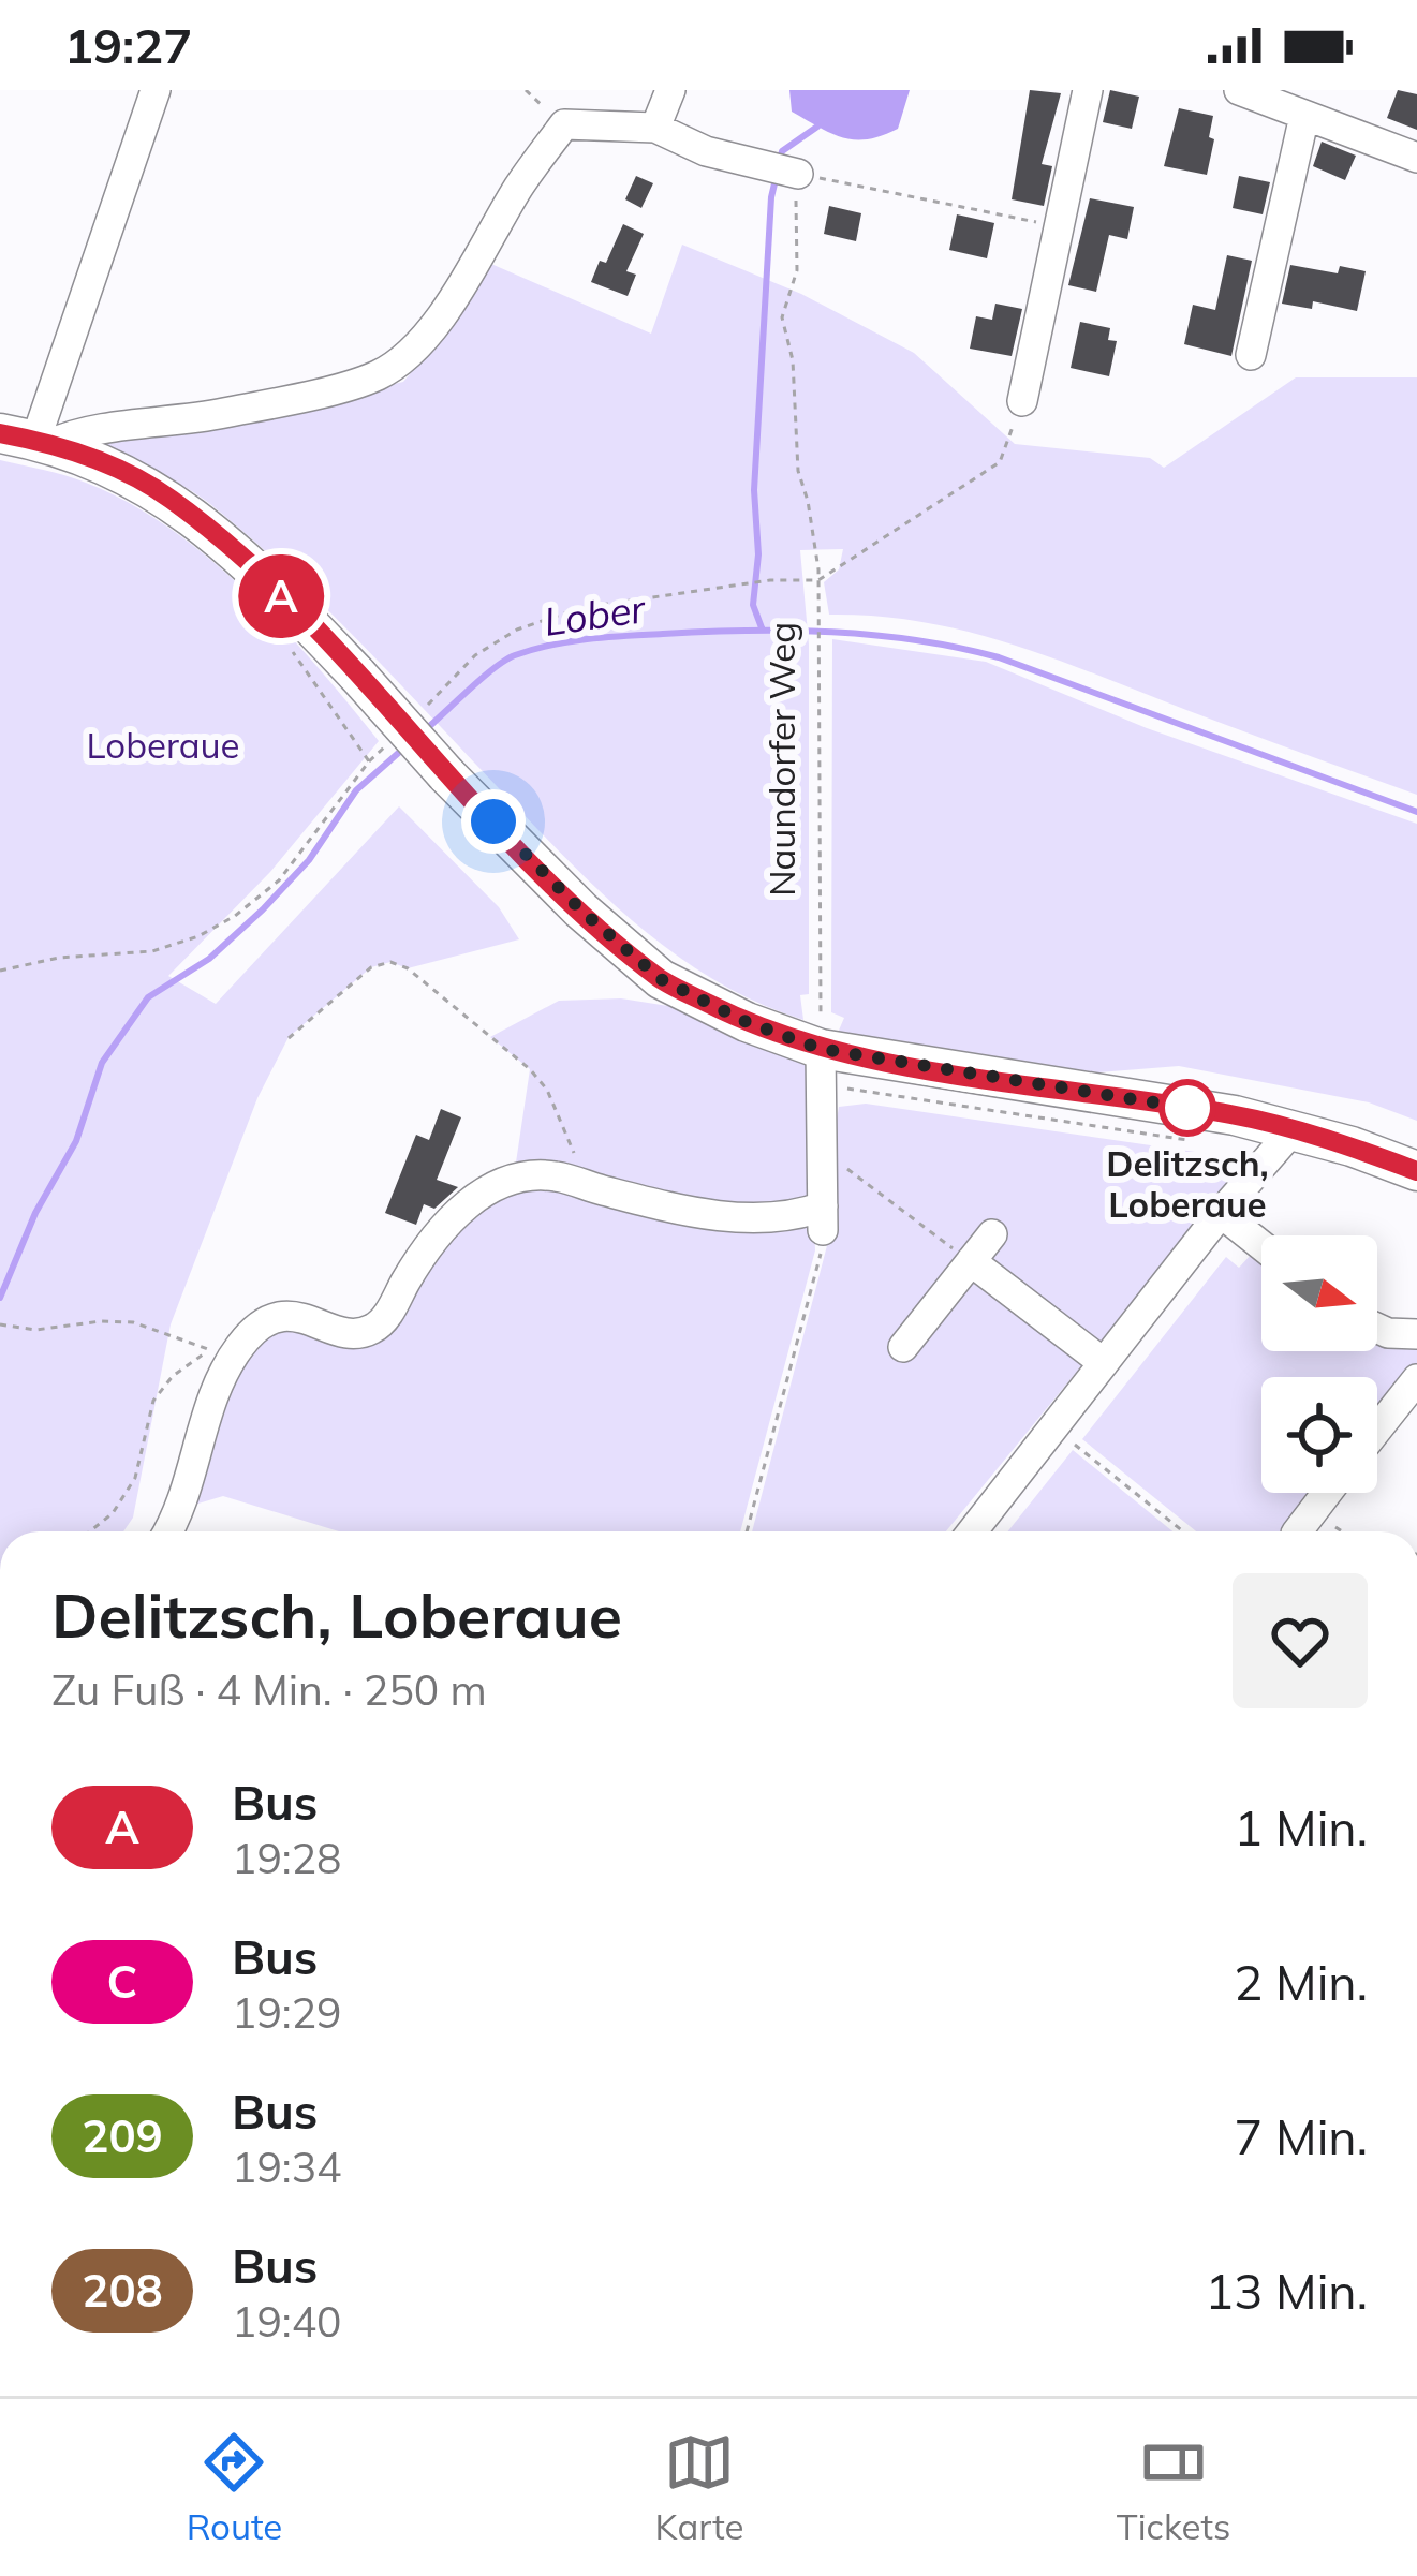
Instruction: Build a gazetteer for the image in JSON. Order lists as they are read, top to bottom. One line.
{"streets":{"path":["Naundorfer Weg"]},"water":["Lober"],"parks":["Loberaue"],"places":["Delitzsch, Loberaue"],"lines":["bus line A"],"north":"right","page":{"status":"19:27","on_map":"A","heading":["Delitzsch, Loberaue","Zu Fuß · 4 Min. · 250 m"],"list":[{"mark":"A","name":"Bus","note":"19:28","value":"1 Min."},{"mark":"C","name":"Bus","note":"19:29","value":"2 Min."},{"mark":"209","name":"Bus","note":"19:34","value":"7 Min."},{"mark":"208","name":"Bus","note":"19:40","value":"13 Min."}],"tabs":["Route","Karte","Tickets"]}}
